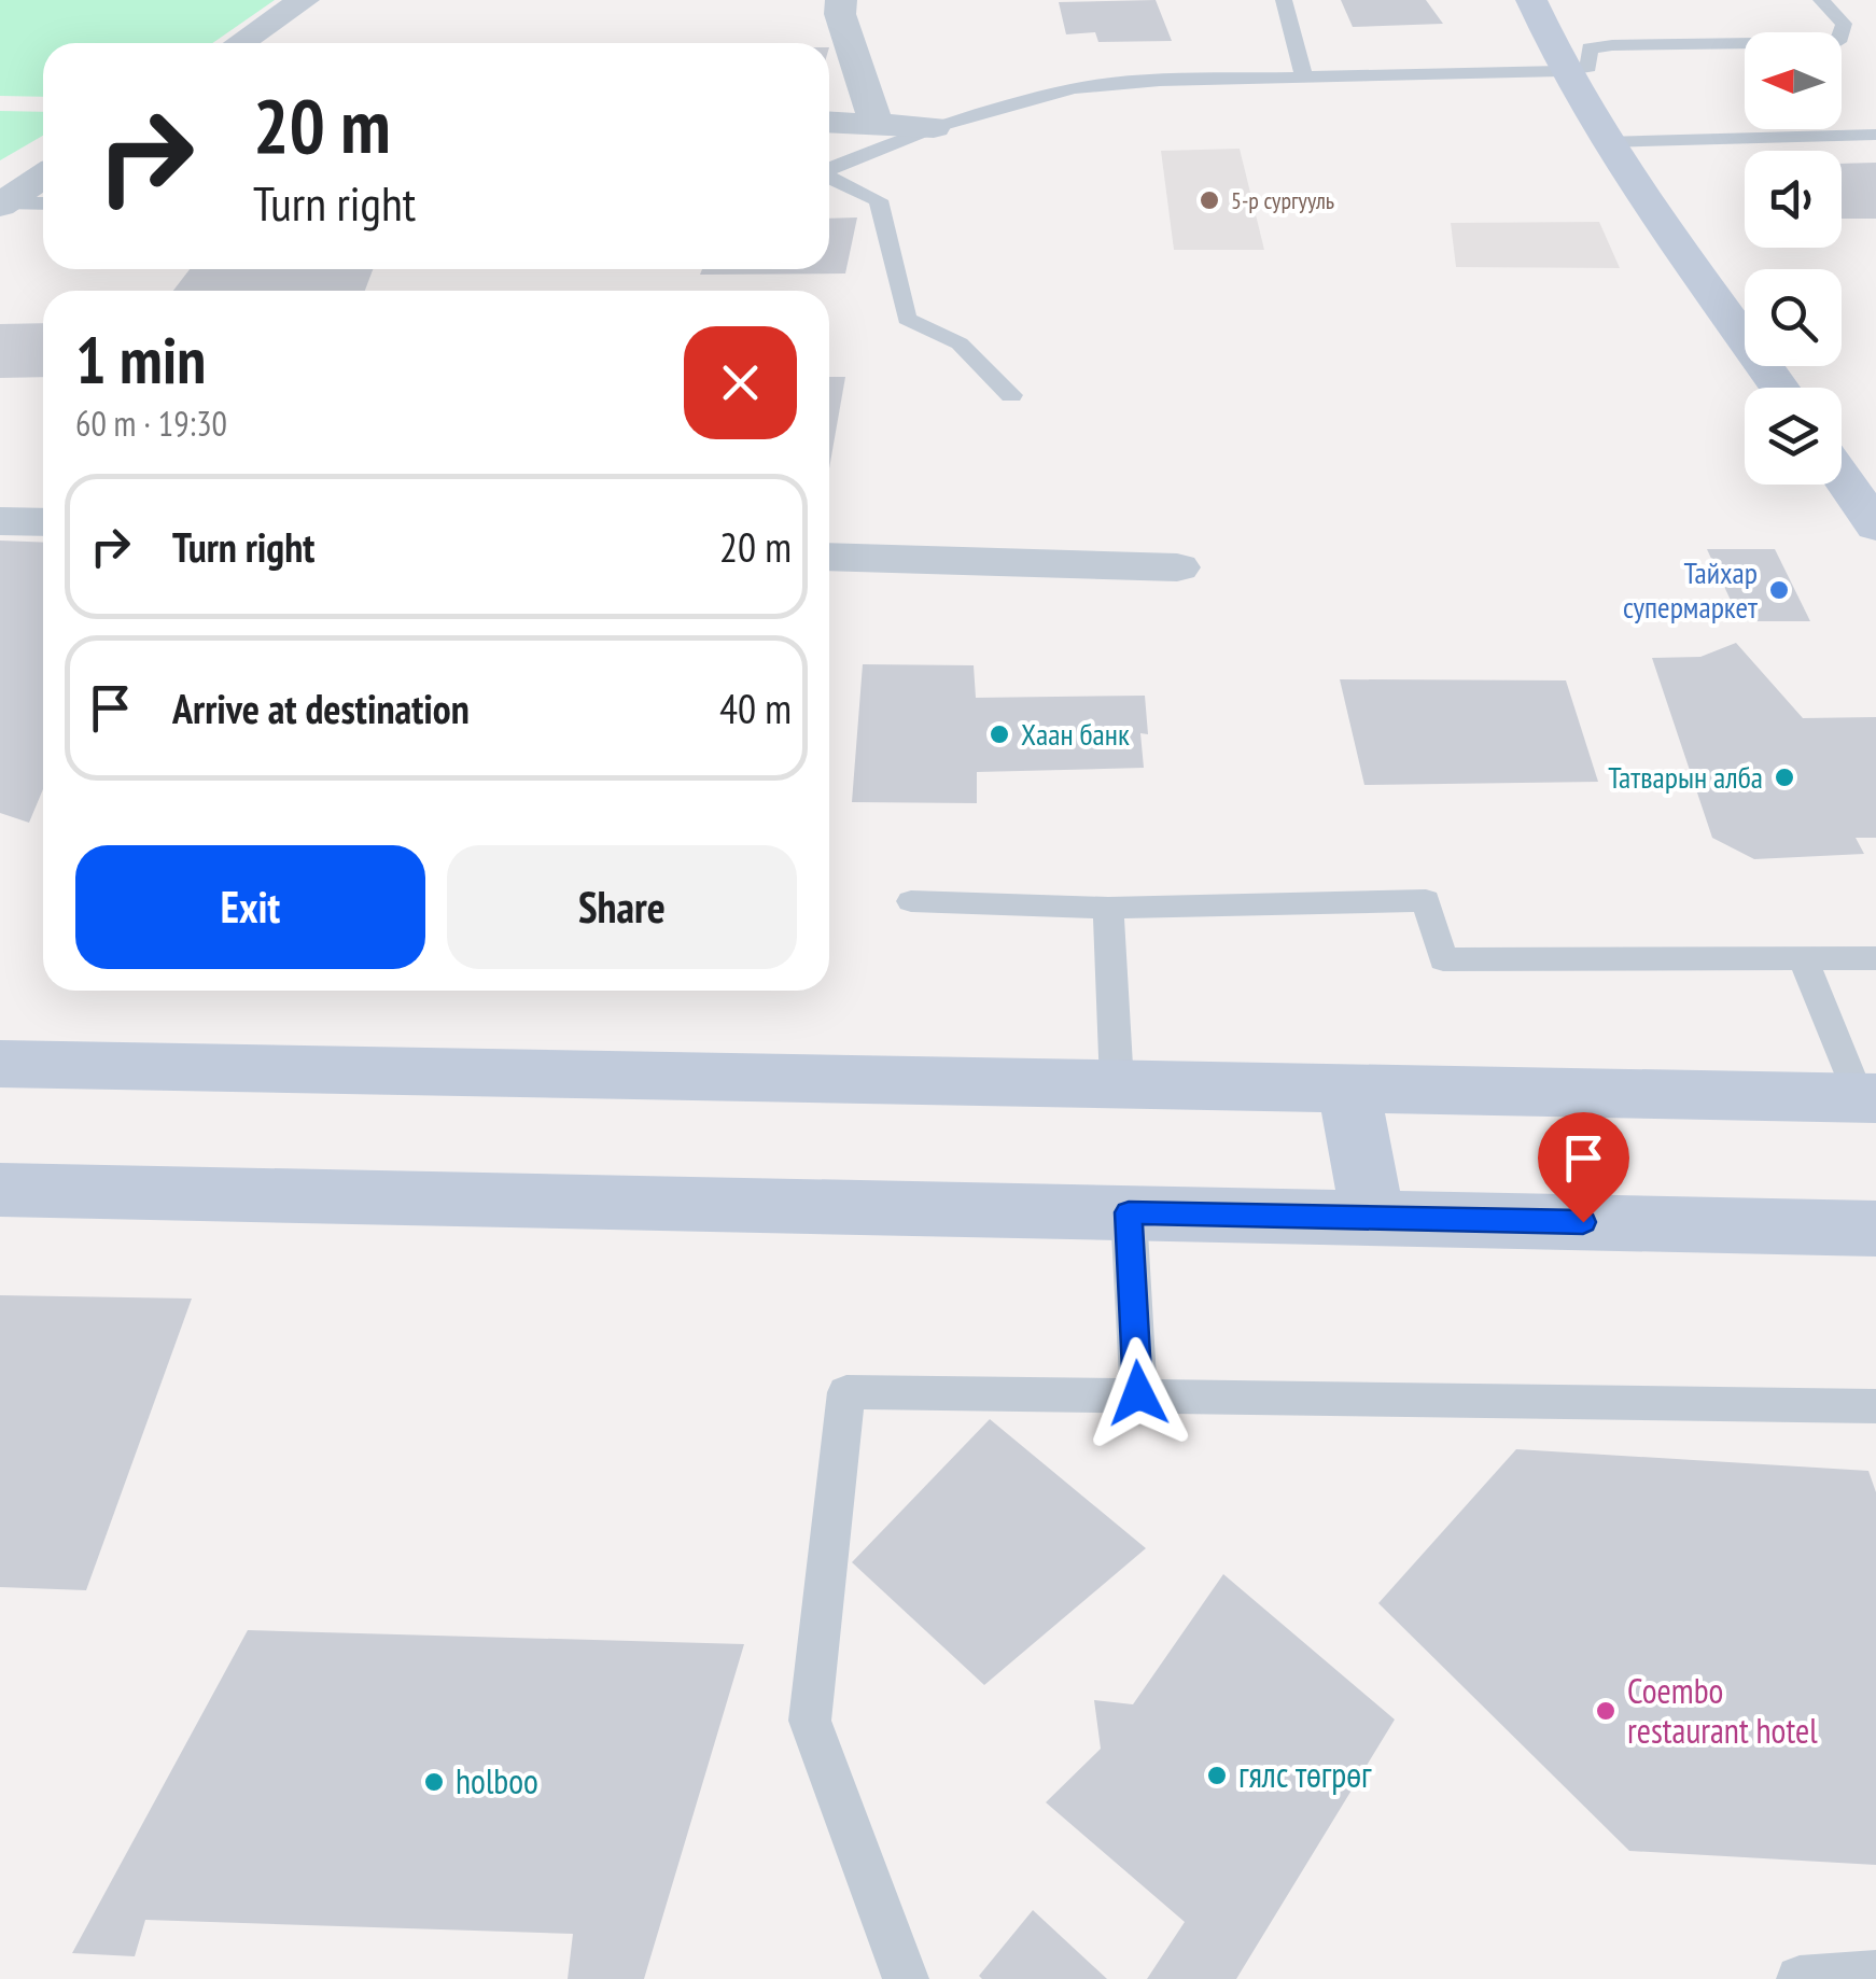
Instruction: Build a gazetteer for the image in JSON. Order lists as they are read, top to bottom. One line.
{"places":["5-р сургууль","Тайхар супермаркет","Хаан банк","Татварын алба","Coembo restaurant hotel","гялс төгрөг","holboo"],"north":"left","page":{"turn":["20 m","Turn right"],"heading":["1 min","60 m · 19:30"],"list":[{"name":"Turn right","value":"20 m"},{"name":"Arrive at destination","value":"40 m"}],"buttons":["Exit","Share"]}}
